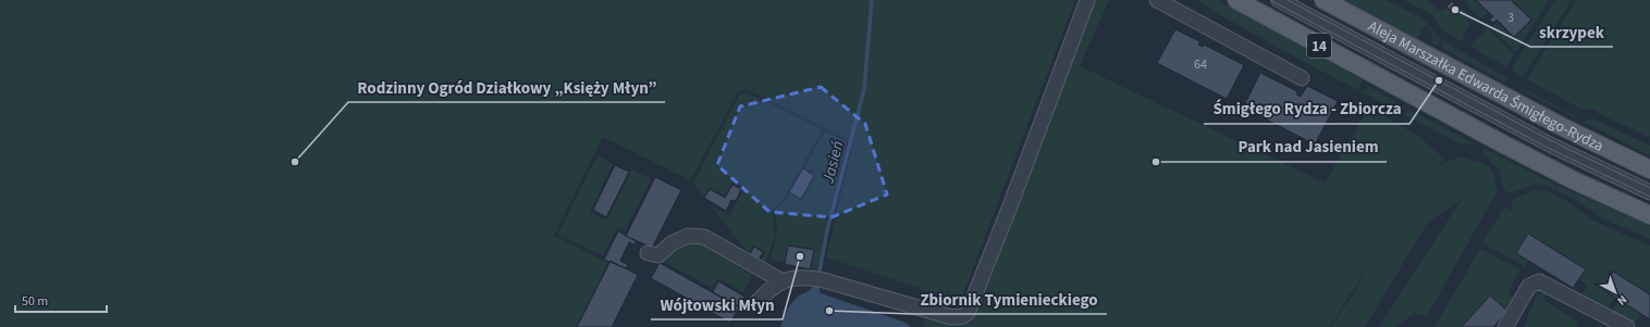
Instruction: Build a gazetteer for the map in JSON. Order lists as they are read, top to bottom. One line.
{"streets":{"main road":["14","Aleja Marszałka Edwarda Śmigłego-Rydza"]},"water":["Jasień"],"places":["skrzypek","Śmigłego Rydza - Zbiorcza","Rodzinny Ogród Działkowy „Księży Młyn”","Park nad Jasieniem","Wójtowski Młyn","Zbiornik Tymienieckiego"],"house_numbers":["3","64"],"scale_bar":"50 m","north":"bottom right"}
